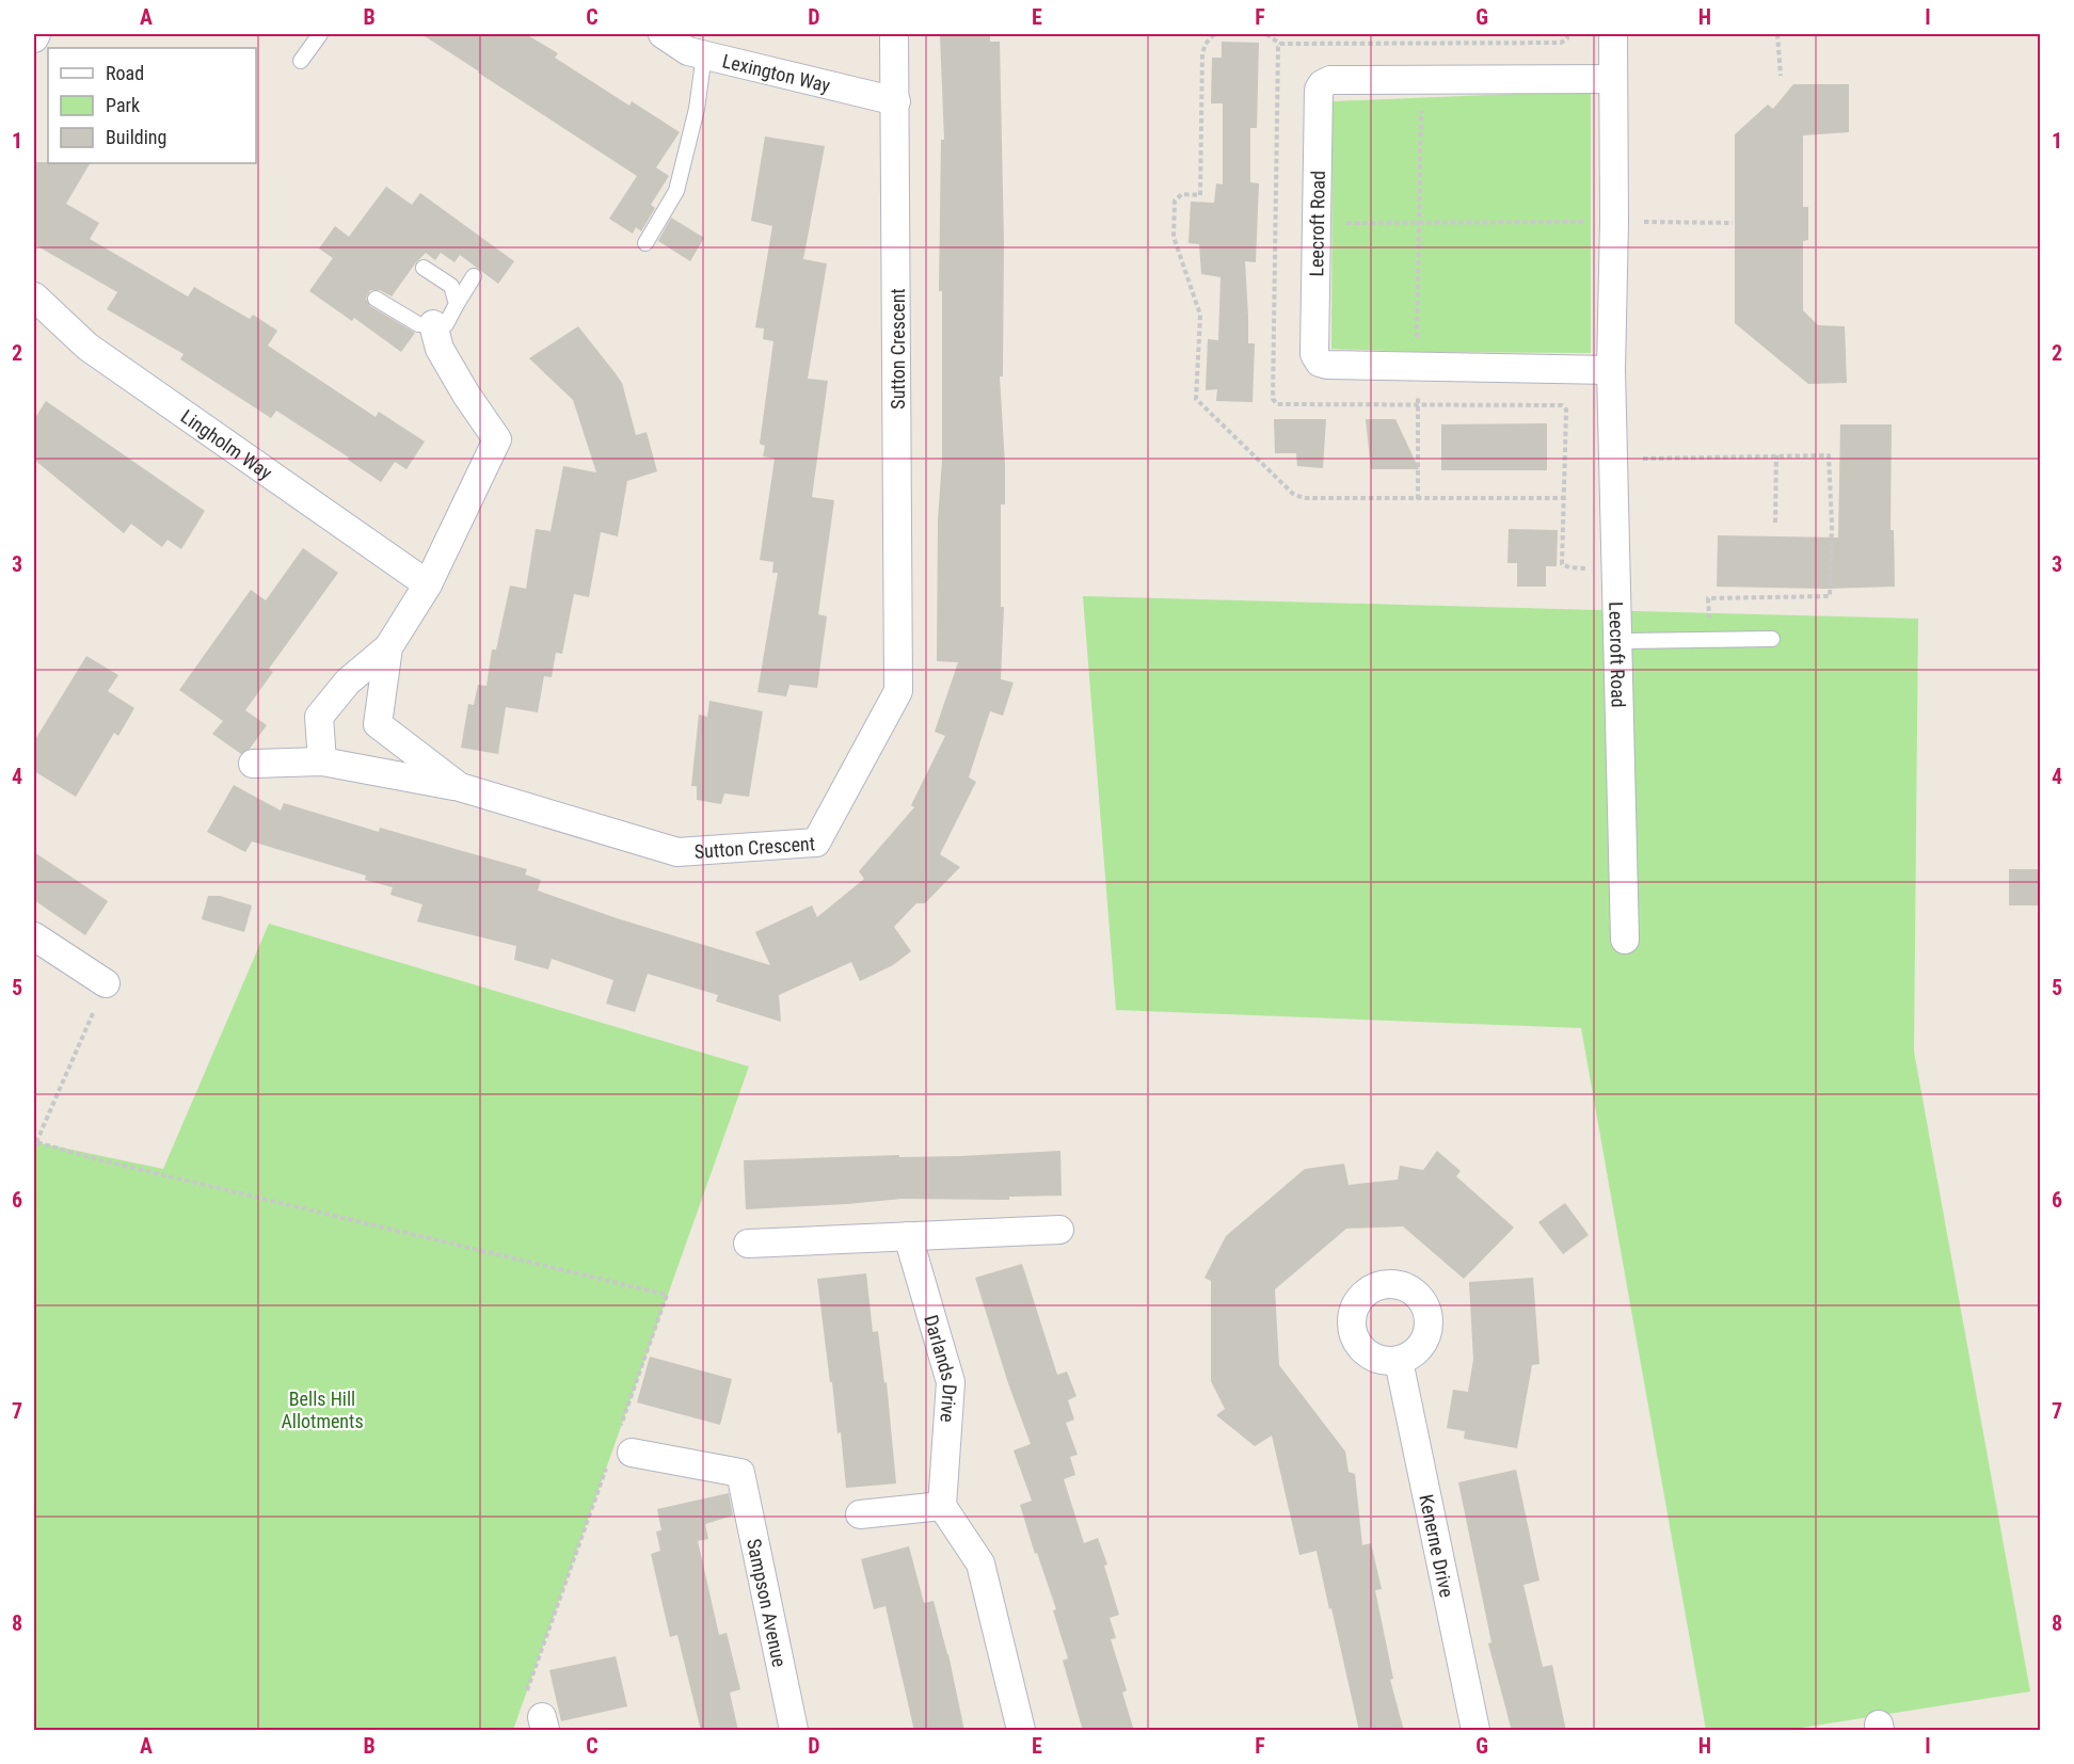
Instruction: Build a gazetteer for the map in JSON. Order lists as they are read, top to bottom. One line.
{"streets":{"street":["Lexington Way","Leecroft Road","Sutton Crescent","Lingholm Way","Darlands Drive","Kenerne Drive","Sampson Avenue"]},"crossings":[["Lexington Way","Sutton Crescent"],["Sutton Crescent","Lingholm Way"]],"parks":["Bells Hill Allotments"],"legend":["Road","Park","Building"],"grid":{"columns":["A","B","C","D","E","F","G","H","I"],"rows":["1","2","3","4","5","6","7","8"]}}
